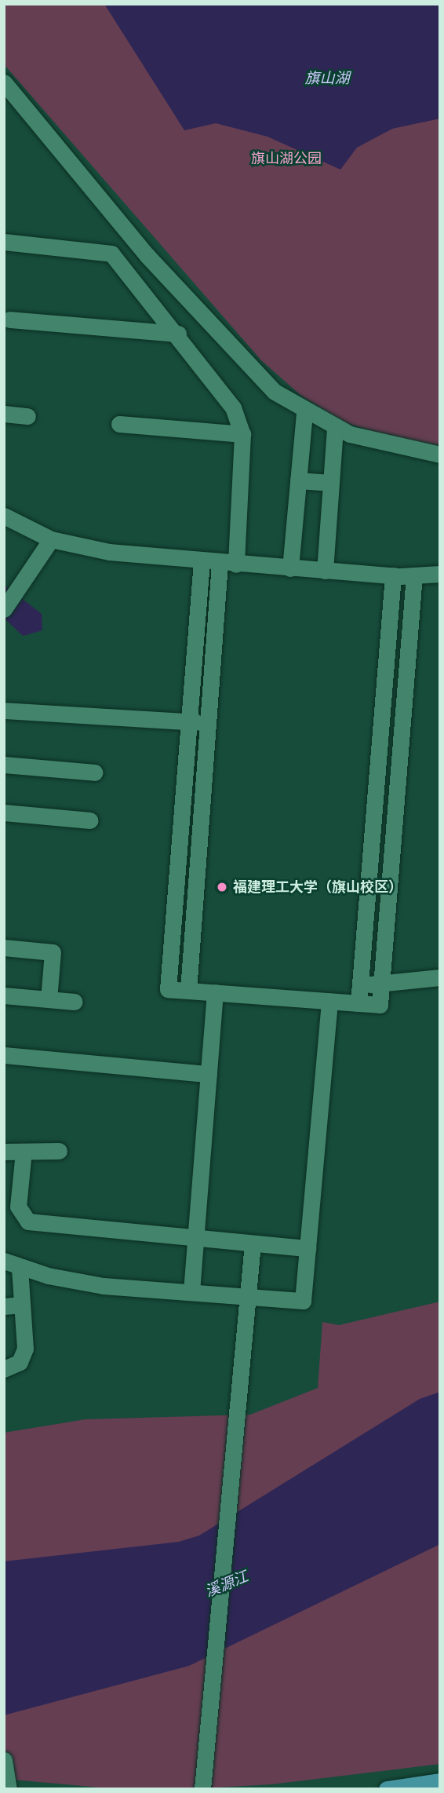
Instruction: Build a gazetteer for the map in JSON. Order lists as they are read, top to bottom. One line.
{"water":["旗山湖","溪源江"],"parks":["旗山湖公园"],"places":["福建理工大学（旗山校区）"]}
